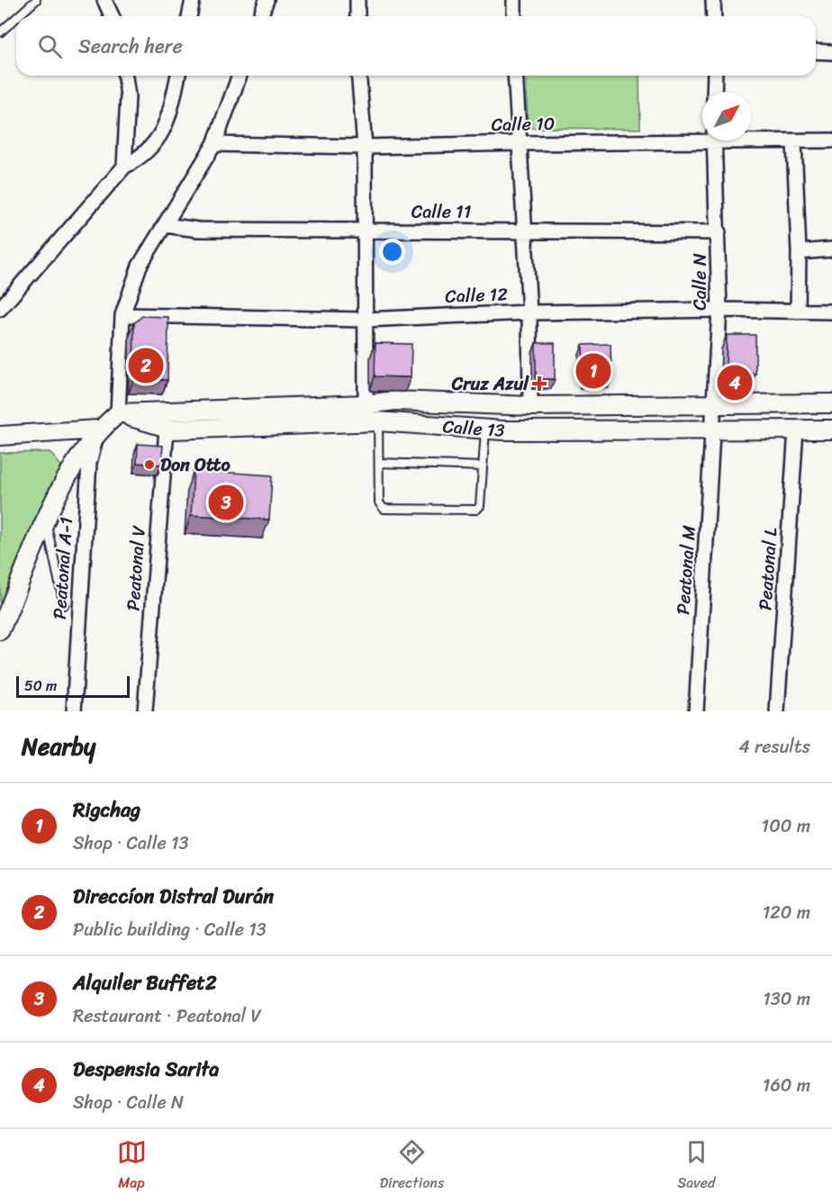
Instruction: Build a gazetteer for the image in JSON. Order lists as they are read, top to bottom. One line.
{"streets":{"street":["Calle 10","Calle 11","Calle N","Calle 12","Calle 13","Peatonal A-1","Peatonal V","Peatonal L","Peatonal M"]},"crossings":[["Calle 11","Calle N"],["Calle N","Calle 12"],["Calle N","Calle 13"],["Calle N","Peatonal M"],["Calle 13","Peatonal V"],["Calle 13","Peatonal L"],["Calle 13","Peatonal M"]],"places":{"health":["Cruz Azul"],"other":["Don Otto"]},"scale_bar":"50 m","north":"top right","page":{"search":"Search here","pins":["2","1","4","3"],"scale":"50 m","heading":["Nearby","4 results"],"list":[{"mark":"1","name":"Rigchag","note":"Shop · Calle 13","value":"100 m"},{"mark":"2","name":"Direccíon Distral Durán","note":"Public building · Calle 13","value":"120 m"},{"mark":"3","name":"Alquiler Buffet2","note":"Restaurant · Peatonal V","value":"130 m"},{"mark":"4","name":"Despensia Sarita","note":"Shop · Calle N","value":"160 m"}],"nav":["Map","Directions","Saved"]}}
